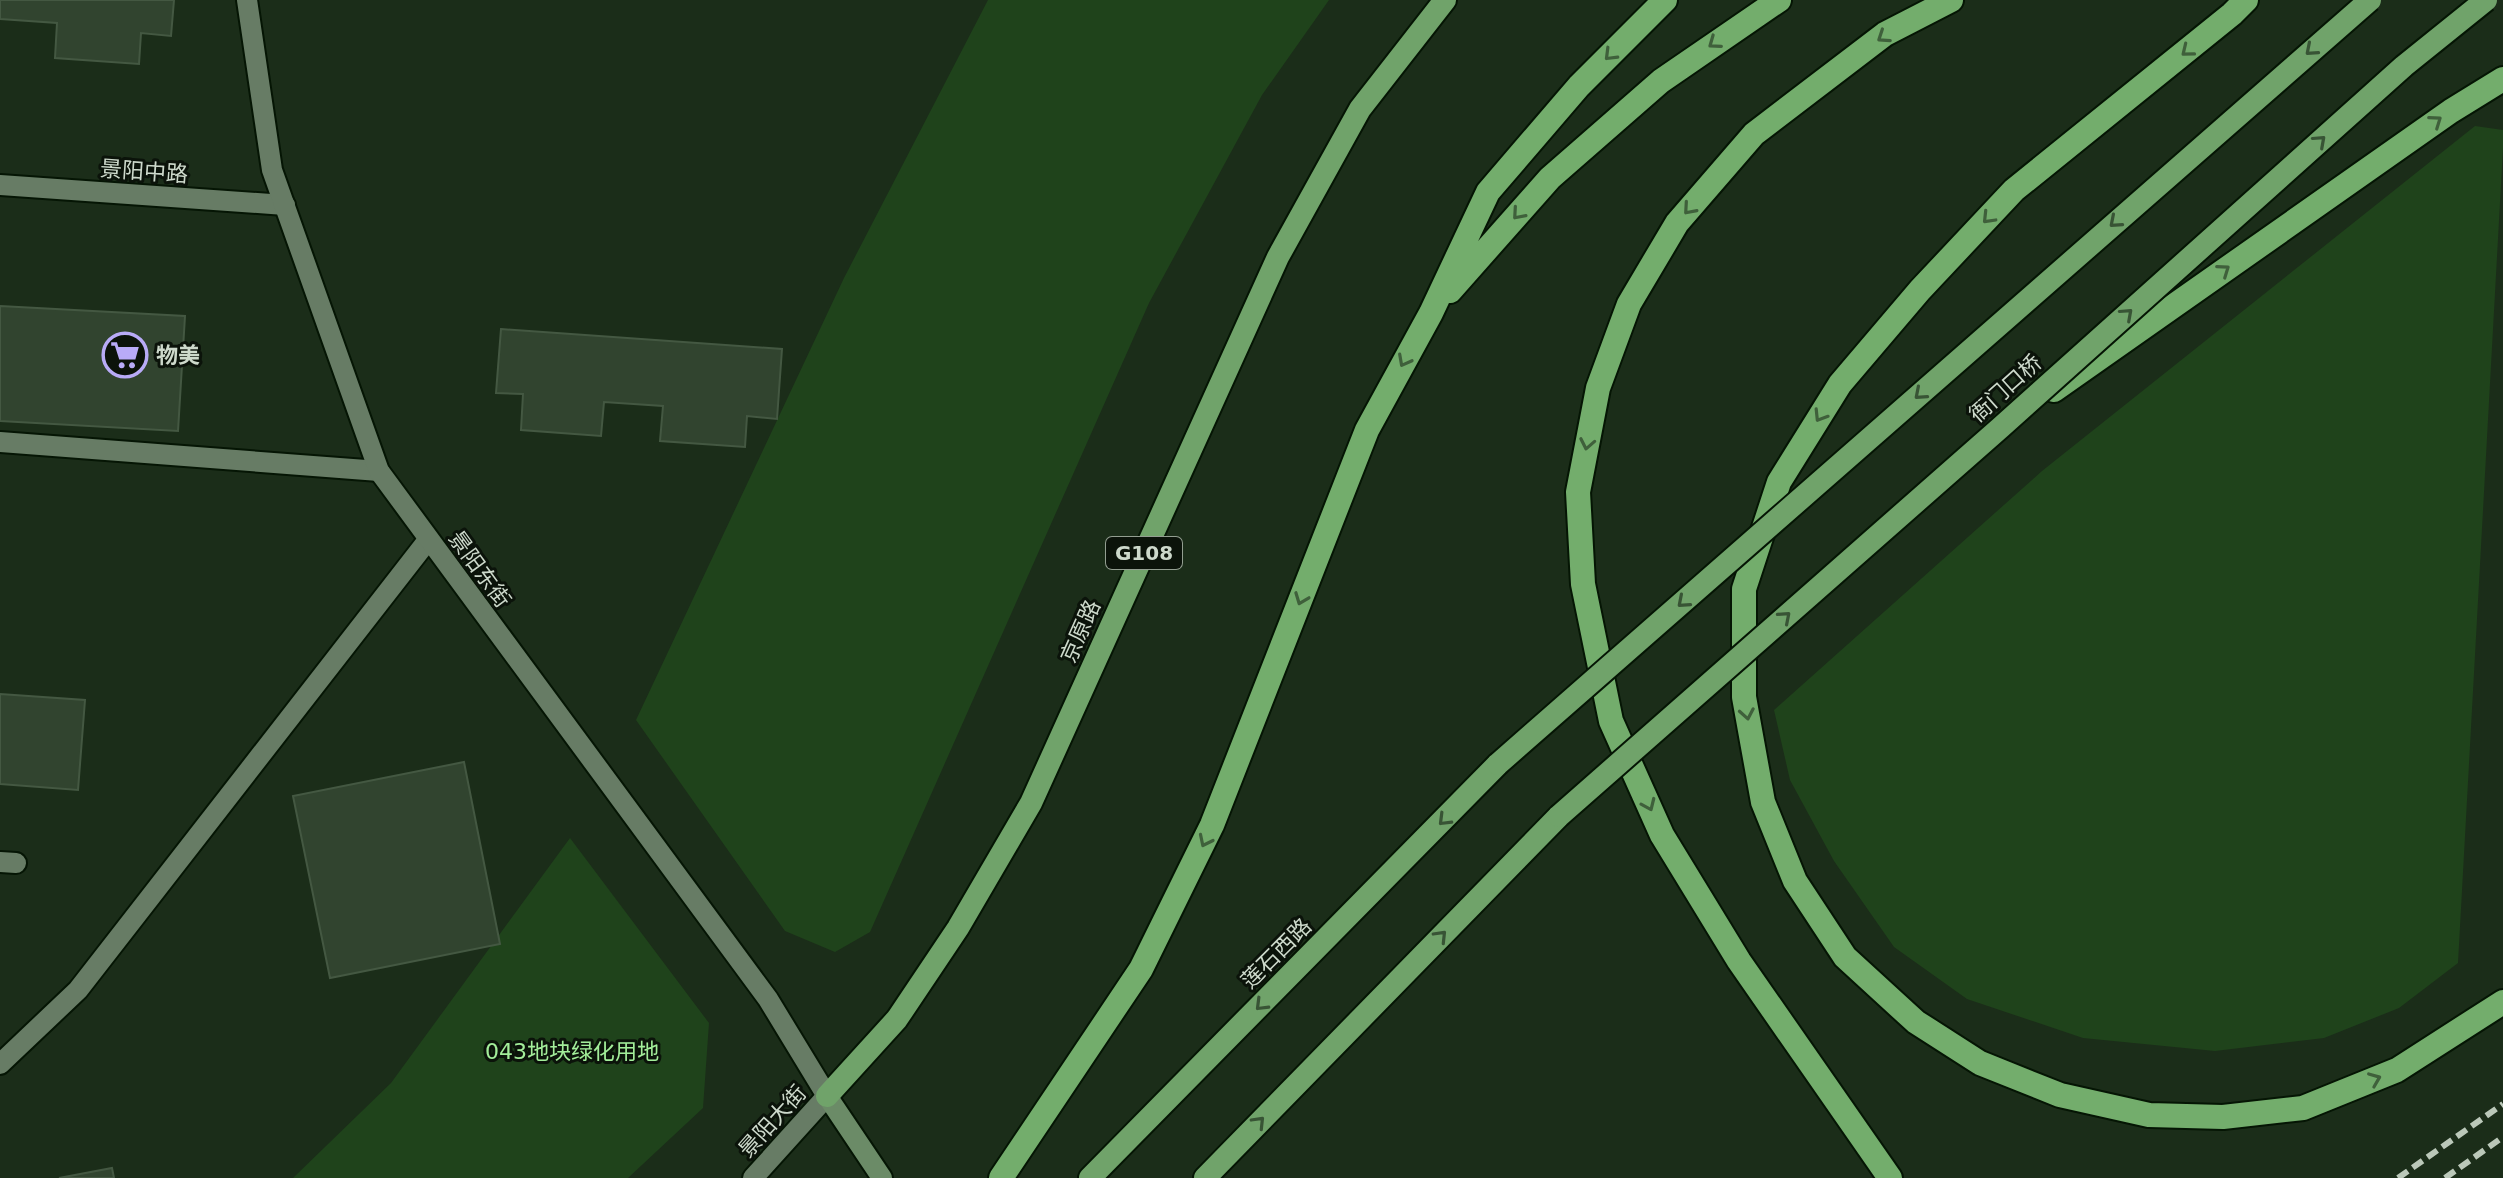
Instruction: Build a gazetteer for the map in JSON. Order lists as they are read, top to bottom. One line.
{"streets":{"highway":["衙门口桥","G108","京原路","莲石西路"],"street":["景阳中路","景阳东街","景阳大街"]},"crossings":[["景阳中路","景阳东街"],["景阳东街","京原路"],["景阳东街","景阳大街"],["京原路","景阳大街"]],"parks":["043地块绿化用地"],"places":{"supermarket":["物美"]}}
